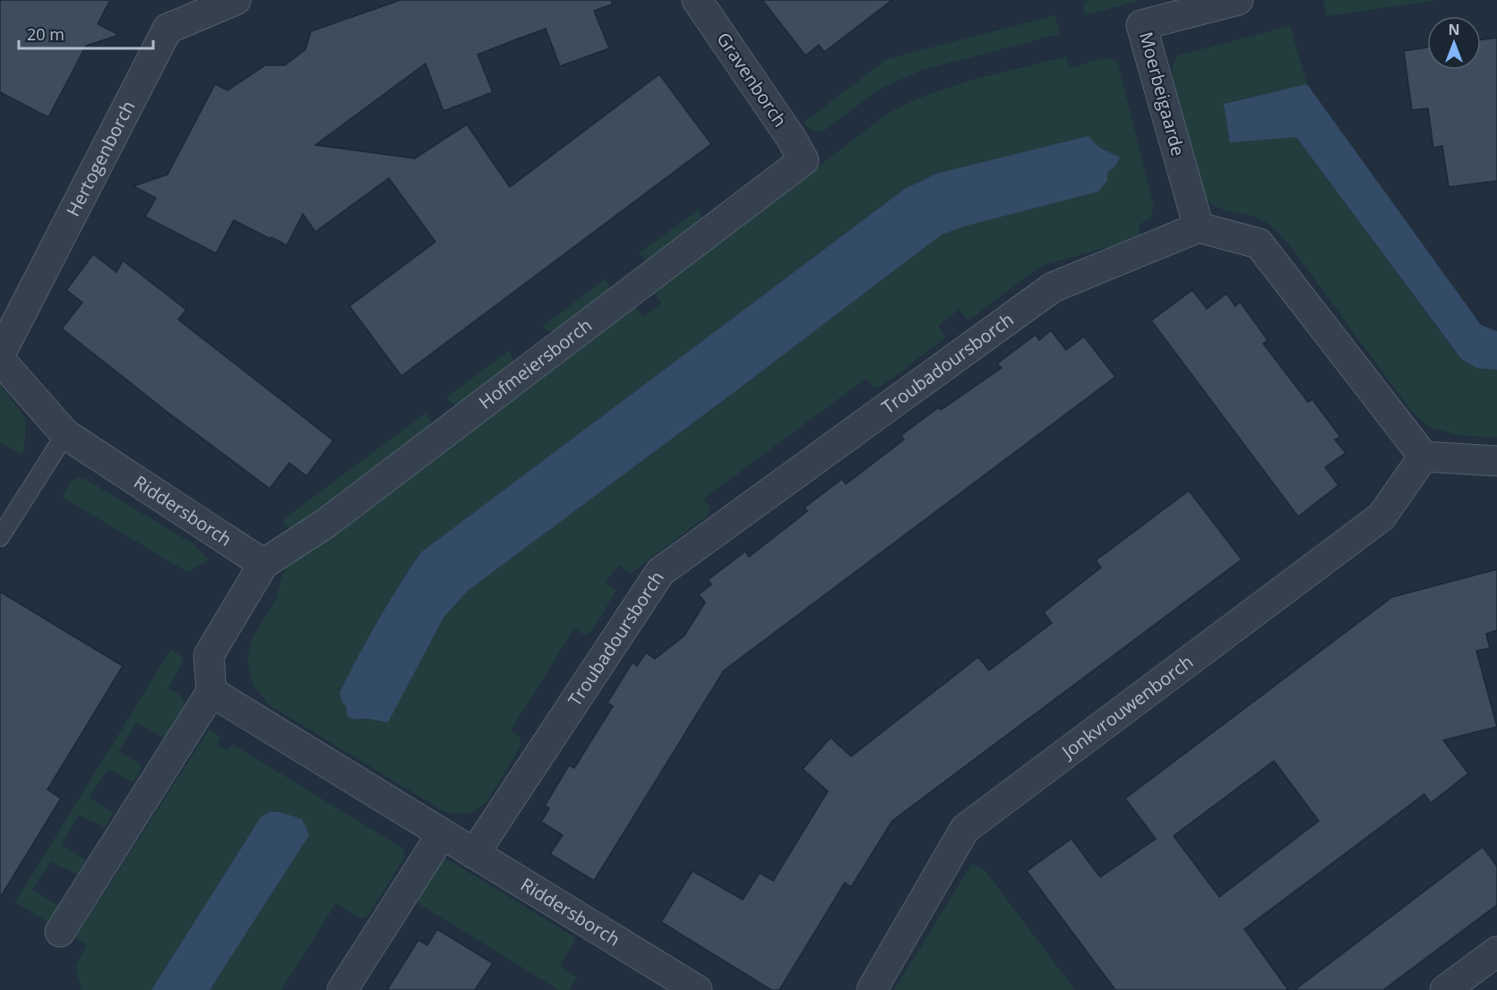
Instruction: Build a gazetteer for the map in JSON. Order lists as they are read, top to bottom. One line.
{"streets":{"street":["Gravenborch","Moerbeigaarde","Hertogenborch","Troubadoursborch","Hofmeiersborch","Riddersborch","Jonkvrouwenborch"]},"crossings":[["Gravenborch","Hofmeiersborch"],["Moerbeigaarde","Troubadoursborch"],["Troubadoursborch","Riddersborch"],["Hofmeiersborch","Riddersborch"]],"scale_bar":"20 m","north":"top"}
